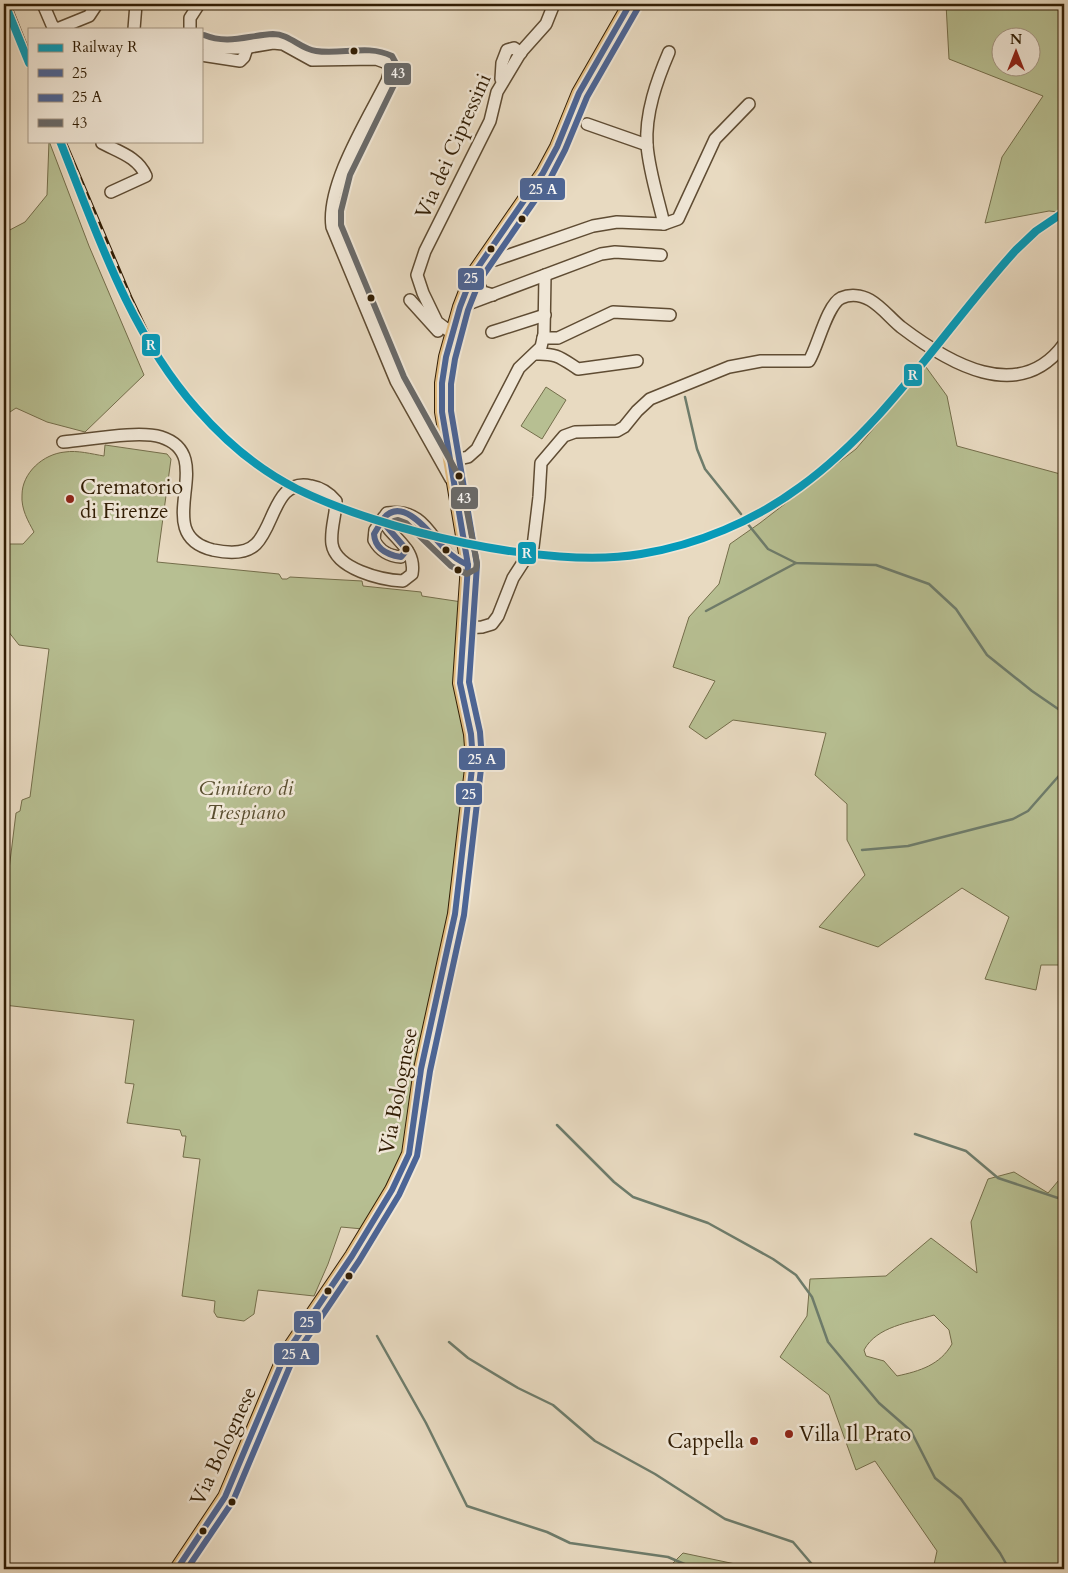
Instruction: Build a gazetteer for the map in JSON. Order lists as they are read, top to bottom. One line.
{"streets":{"main road":["Via Bolognese"],"street":["Via dei Cipressini"]},"crossings":[["Via dei Cipressini","Via Bolognese"]],"parks":["Cimitero di Trespiano"],"places":["Crematorio di Firenze","Villa Il Prato","Cappella"],"lines":["rail line R","transit line 25","transit line 43"],"legend":["Railway R","25","25 A","43"],"north":"top"}
